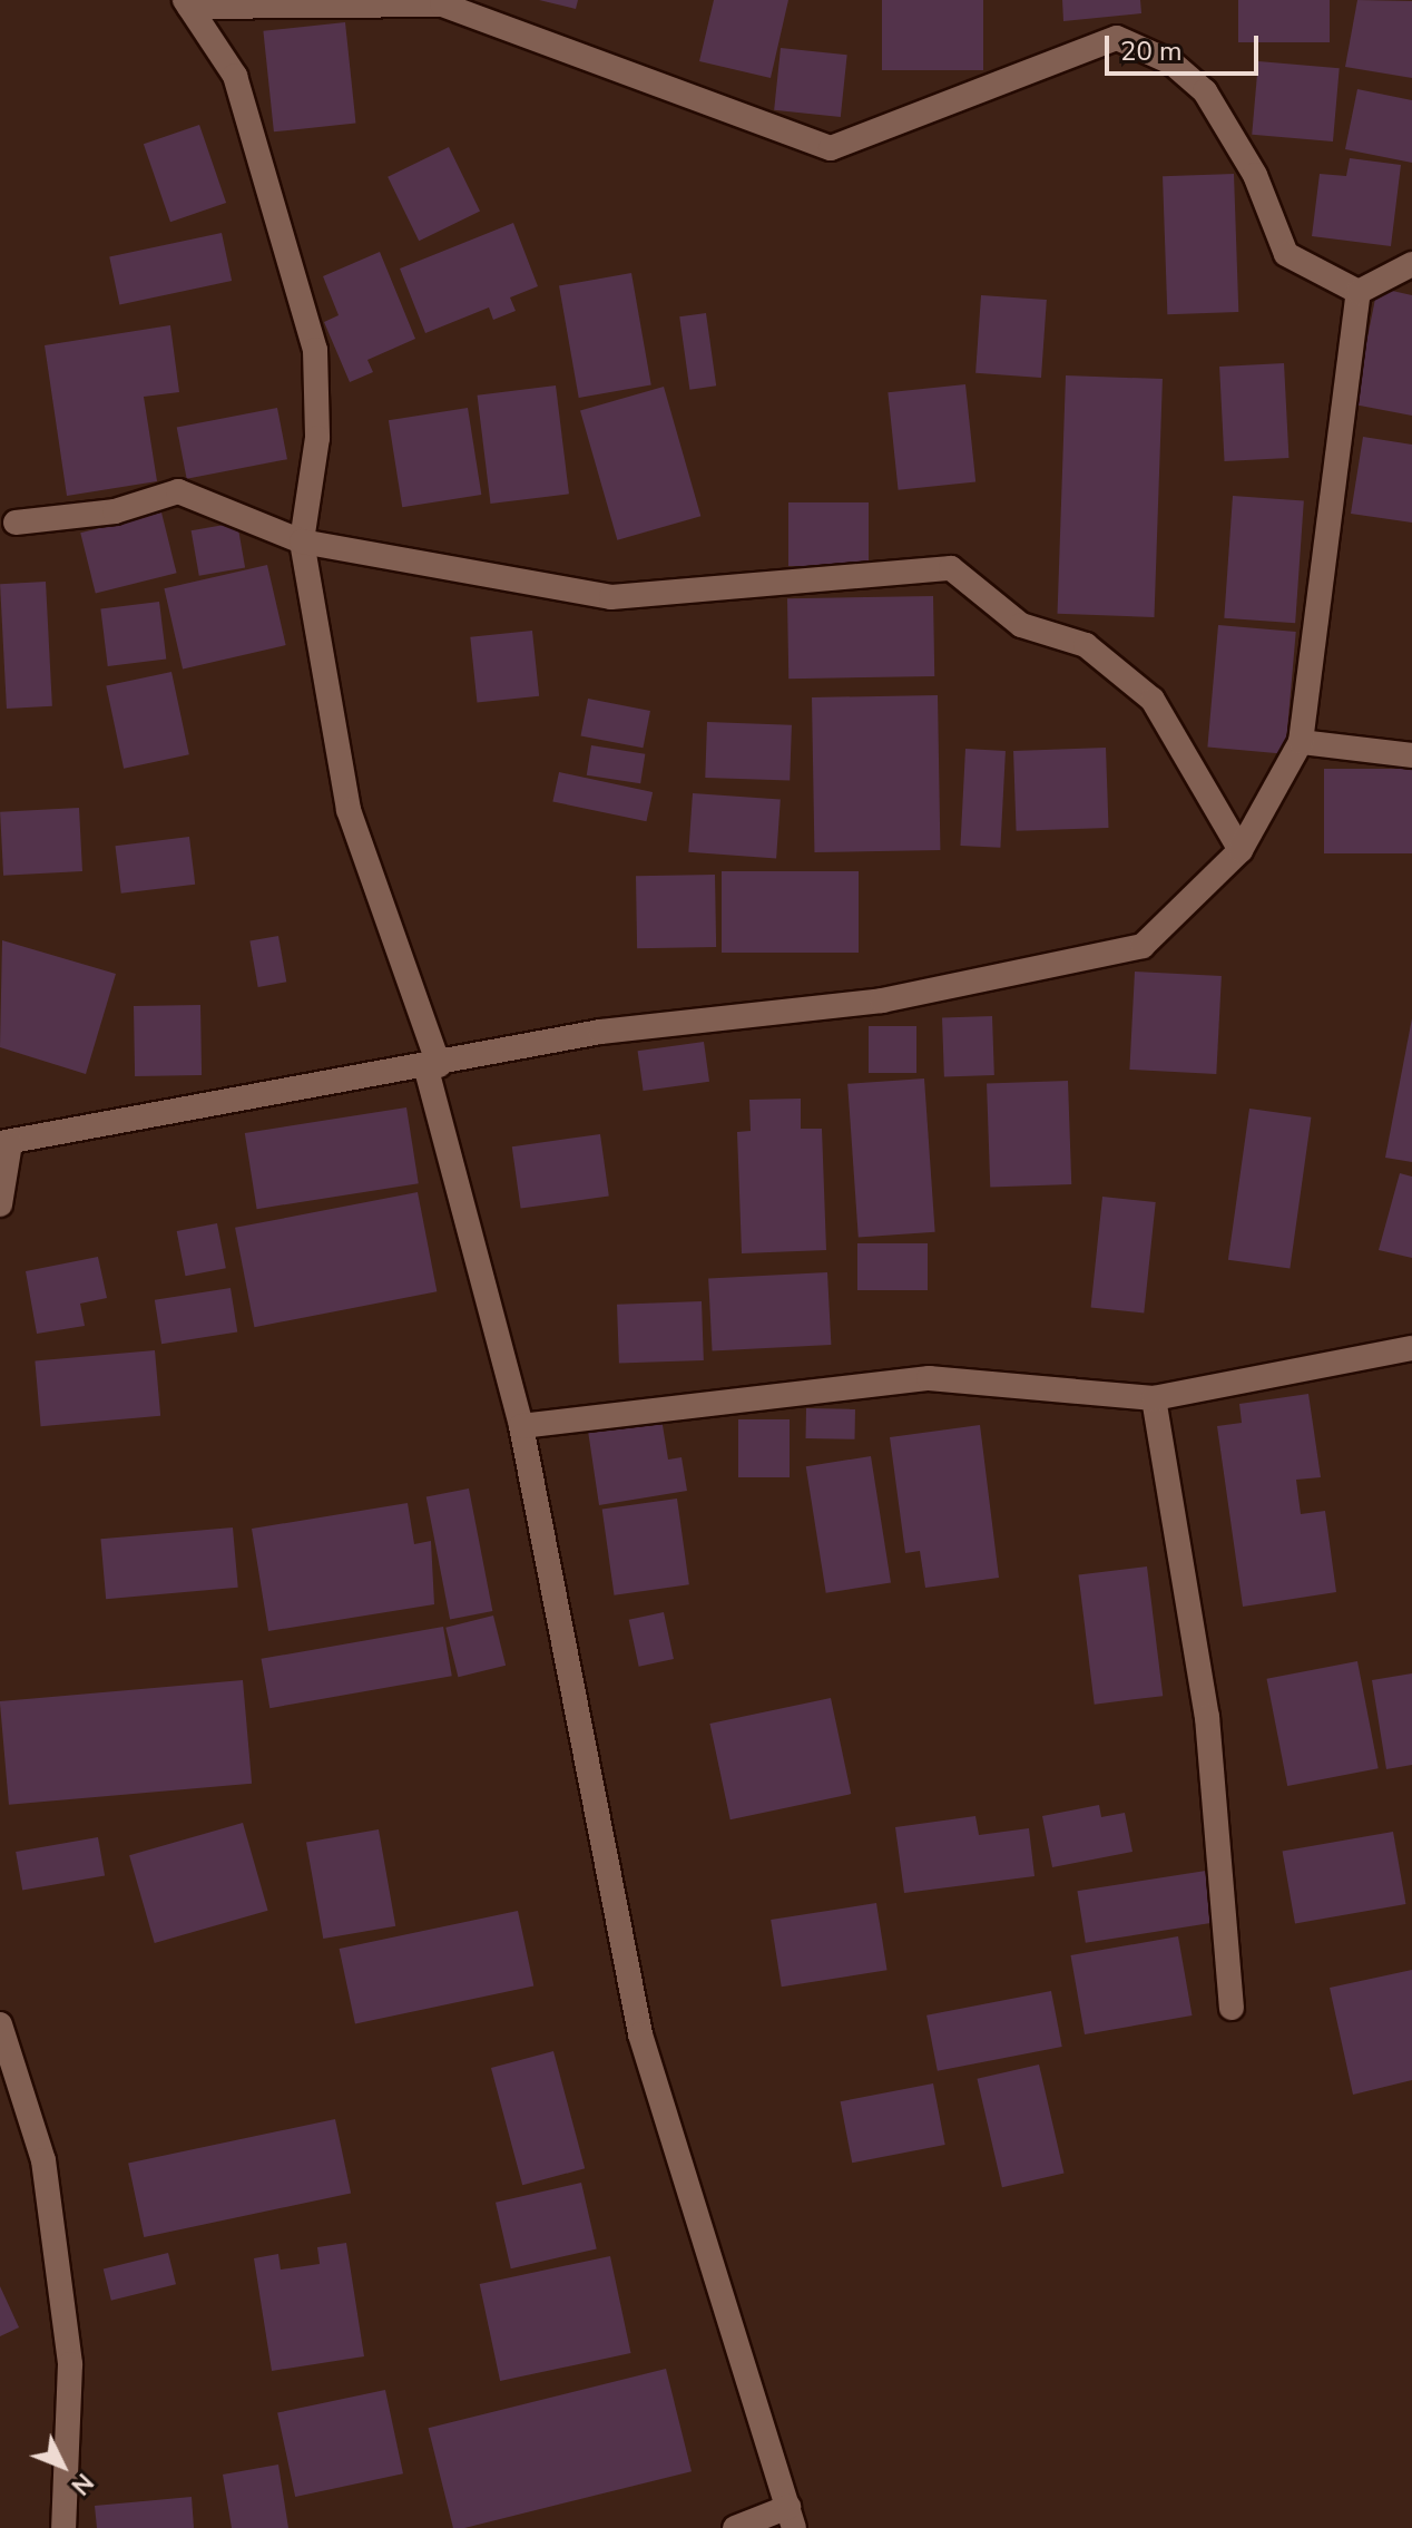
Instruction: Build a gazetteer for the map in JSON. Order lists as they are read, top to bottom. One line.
{"scale_bar":"20 m","north":"bottom right"}
